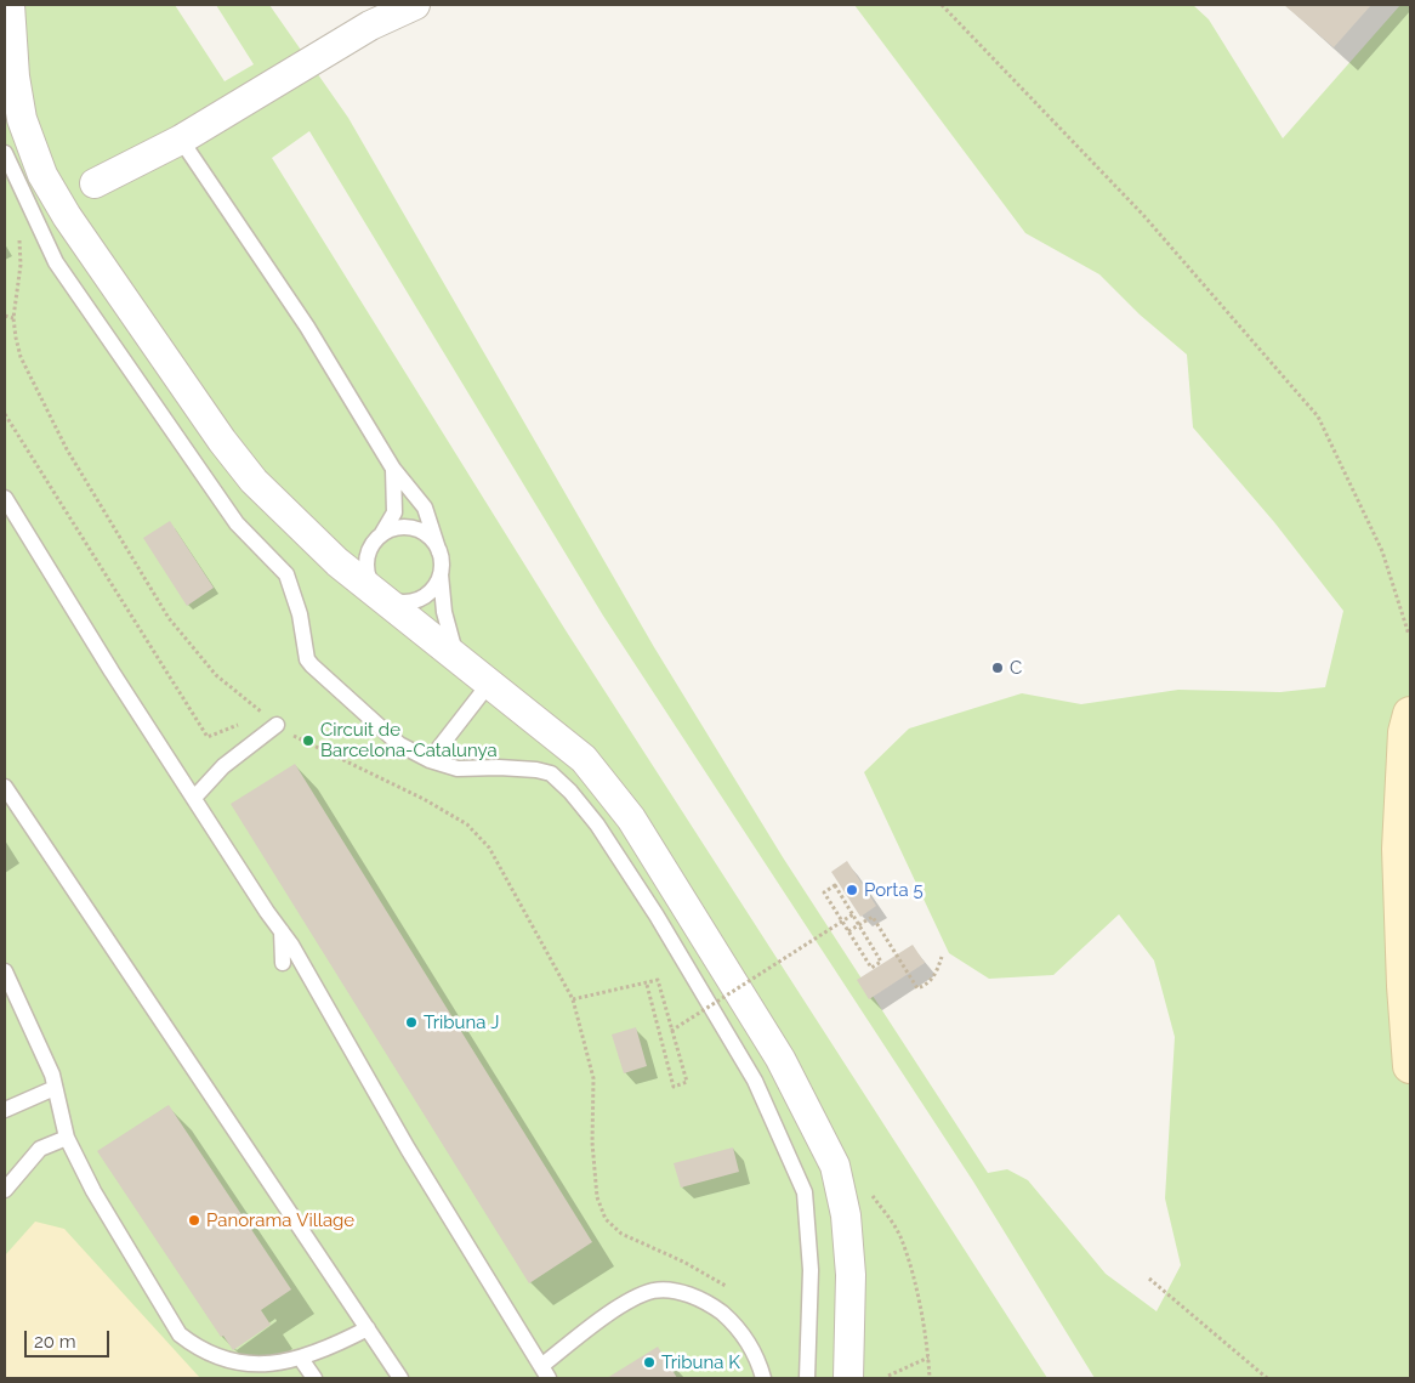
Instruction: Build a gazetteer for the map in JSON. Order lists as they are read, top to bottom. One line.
{"places":["C","Circuit de Barcelona-Catalunya","Porta 5","Tribuna J","Panorama Village","Tribuna K"],"scale_bar":"20 m"}
